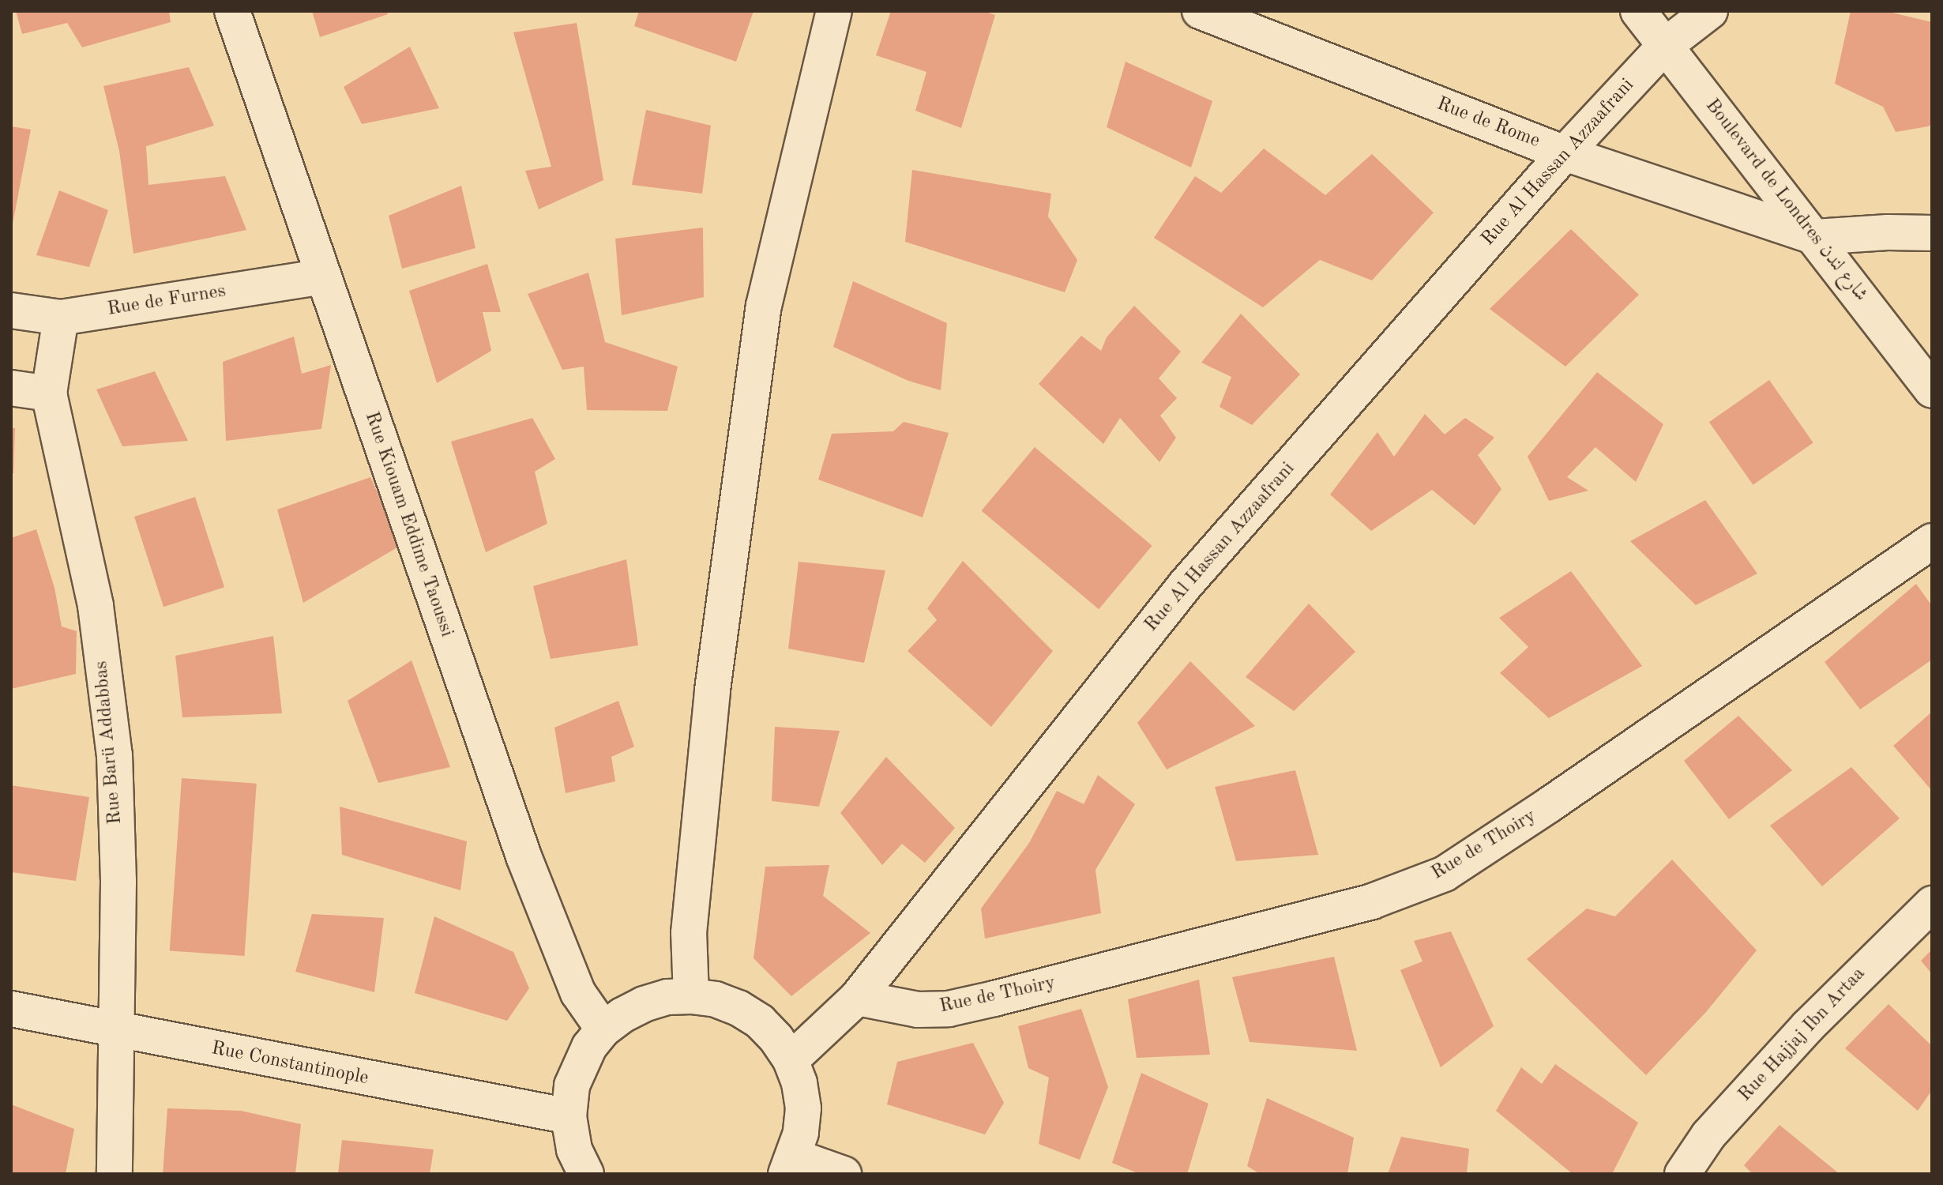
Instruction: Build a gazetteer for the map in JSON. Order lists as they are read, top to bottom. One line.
{"streets":{"street":["Rue de Rome","Rue Al Hassan Azzaafrani","Boulevard de Londres شارع لندن","Rue de Furnes","Rue Kiouam Eddime Taoussi","Rue Barü Addabbas","Rue de Thoiry","Rue Hajjaj Ibn Artaa","Rue Constantinople"]},"crossings":[["Rue de Rome","Rue Al Hassan Azzaafrani"],["Rue de Rome","Boulevard de Londres شارع لندن"],["Rue Al Hassan Azzaafrani","Boulevard de Londres شارع لندن"],["Rue Al Hassan Azzaafrani","Rue de Thoiry"],["Rue de Furnes","Rue Kiouam Eddime Taoussi"],["Rue de Furnes","Rue Barü Addabbas"],["Rue Barü Addabbas","Rue Constantinople"]]}
